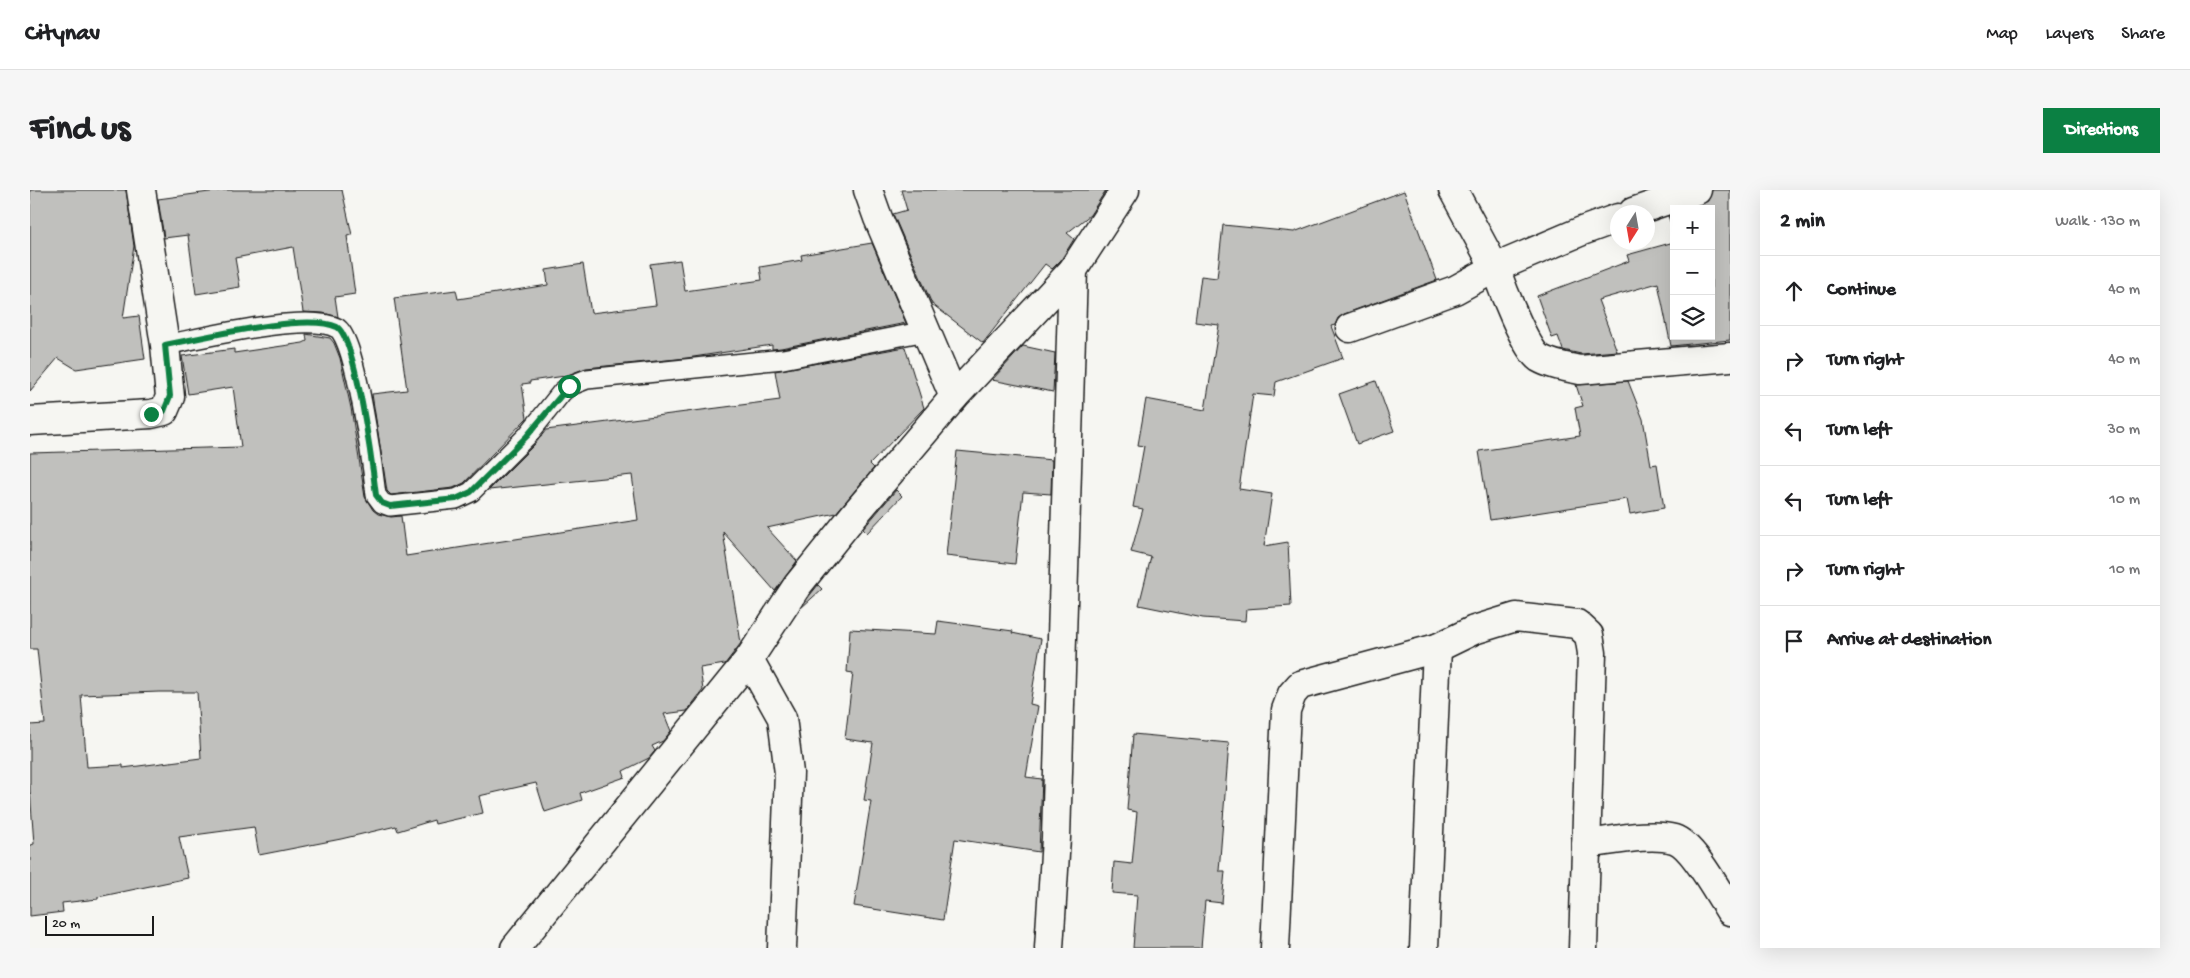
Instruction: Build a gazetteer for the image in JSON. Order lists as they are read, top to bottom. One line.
{"scale_bar":"20 m","north":"bottom","page":{"header":"Citynav","nav":["Map","Layers","Share"],"buttons":"Directions","title":"Find us","heading":["2 min","Walk · 130 m"],"map_buttons":["+","−"],"list":[["Continue","40 m"],["Turn right","40 m"],["Turn left","30 m"],["Turn left","10 m"],["Turn right","10 m"],"Arrive at destination"],"scale":"20 m"}}
